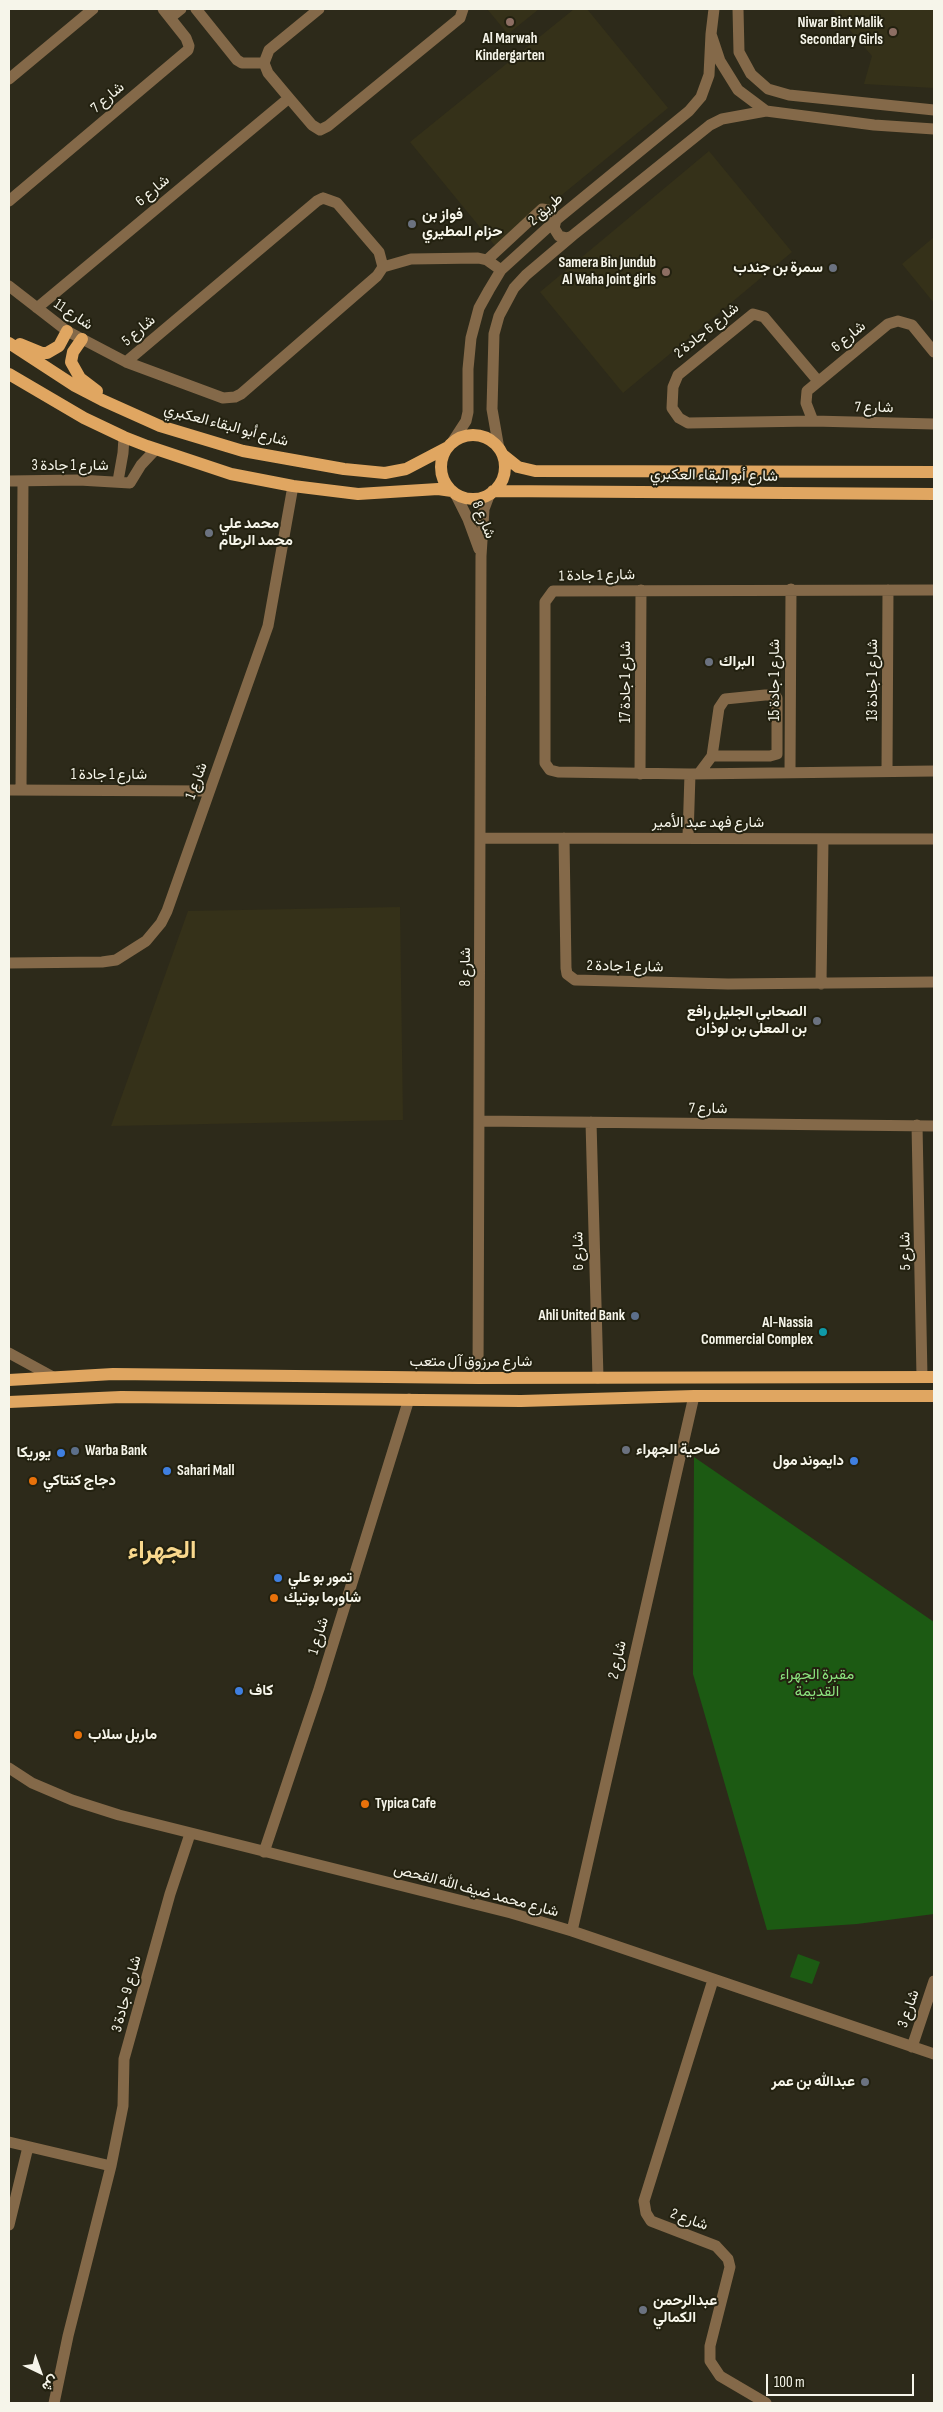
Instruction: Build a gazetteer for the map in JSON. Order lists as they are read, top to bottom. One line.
{"streets":{"main road":["شارع أبو البقاء العكبري","شارع مرزوق آل متعب"],"street":["شارع 7","شارع 6","طريق 2","شارع 11","شارع 5","شارع 6 جادة 2","شارع 1 جادة 3","شارع 8","شارع 1 جادة 1","شارع 1 جادة 15","شارع 1 جادة 13","شارع 1 جادة 17","شارع 1","شارع فهد عبد الأمير","شارع 1 جادة 2","شارع 2","شارع محمد ضيف الله القحص","شارع 9 جادة 3","شارع 3"]},"crossings":[["شارع 7","شارع 6"],["شارع 7","شارع 5"],["شارع 7","شارع 6 جادة 2"],["شارع 7","شارع 8"],["شارع 6","شارع 11"],["شارع 6","شارع 6 جادة 2"],["شارع 6","شارع مرزوق آل متعب"],["طريق 2","شارع أبو البقاء العكبري"],["طريق 2","شارع 8"],["شارع 11","شارع 5"],["شارع 5","شارع مرزوق آل متعب"],["شارع أبو البقاء العكبري","شارع 8"],["شارع 1 جادة 3","شارع 1 جادة 1"],["شارع 8","شارع فهد عبد الأمير"],["شارع 8","شارع مرزوق آل متعب"],["شارع 1 جادة 1","شارع 1 جادة 15"],["شارع 1 جادة 1","شارع 1 جادة 13"],["شارع 1 جادة 1","شارع 1 جادة 17"],["شارع 1 جادة 1","شارع 1"],["شارع 1","شارع محمد ضيف الله القحص"],["شارع فهد عبد الأمير","شارع 1 جادة 2"],["شارع 2","شارع محمد ضيف الله القحص"],["شارع محمد ضيف الله القحص","شارع 9 جادة 3"],["شارع محمد ضيف الله القحص","شارع 3"]],"districts":["الجهراء"],"parks":["مقبرة الجهراء القديمة"],"places":["Al Marwah Kindergarten","Niwar Bint Malik Secondary Girls","فواز بن حزام المطيري","سمرة بن جندب","Samera Bin Jundub Al Waha Joint girls","محمد علي محمد الرطام","البراك","الصحابي الجليل رافع بن المعلى بن لوذان","Ahli United Bank","Al-Nassia Commercial Complex","ضاحية الجهراء","Warba Bank","يوريكا","دايموند مول","Sahari Mall","دجاج كنتاكي","تمور بو علي","شاورما بوتيك","كاف","ماربل سلاب","Typica Cafe","عبدالله بن عمر","عبدالرحمن الكمالي"],"scale_bar":"100 m","north":"bottom right"}
